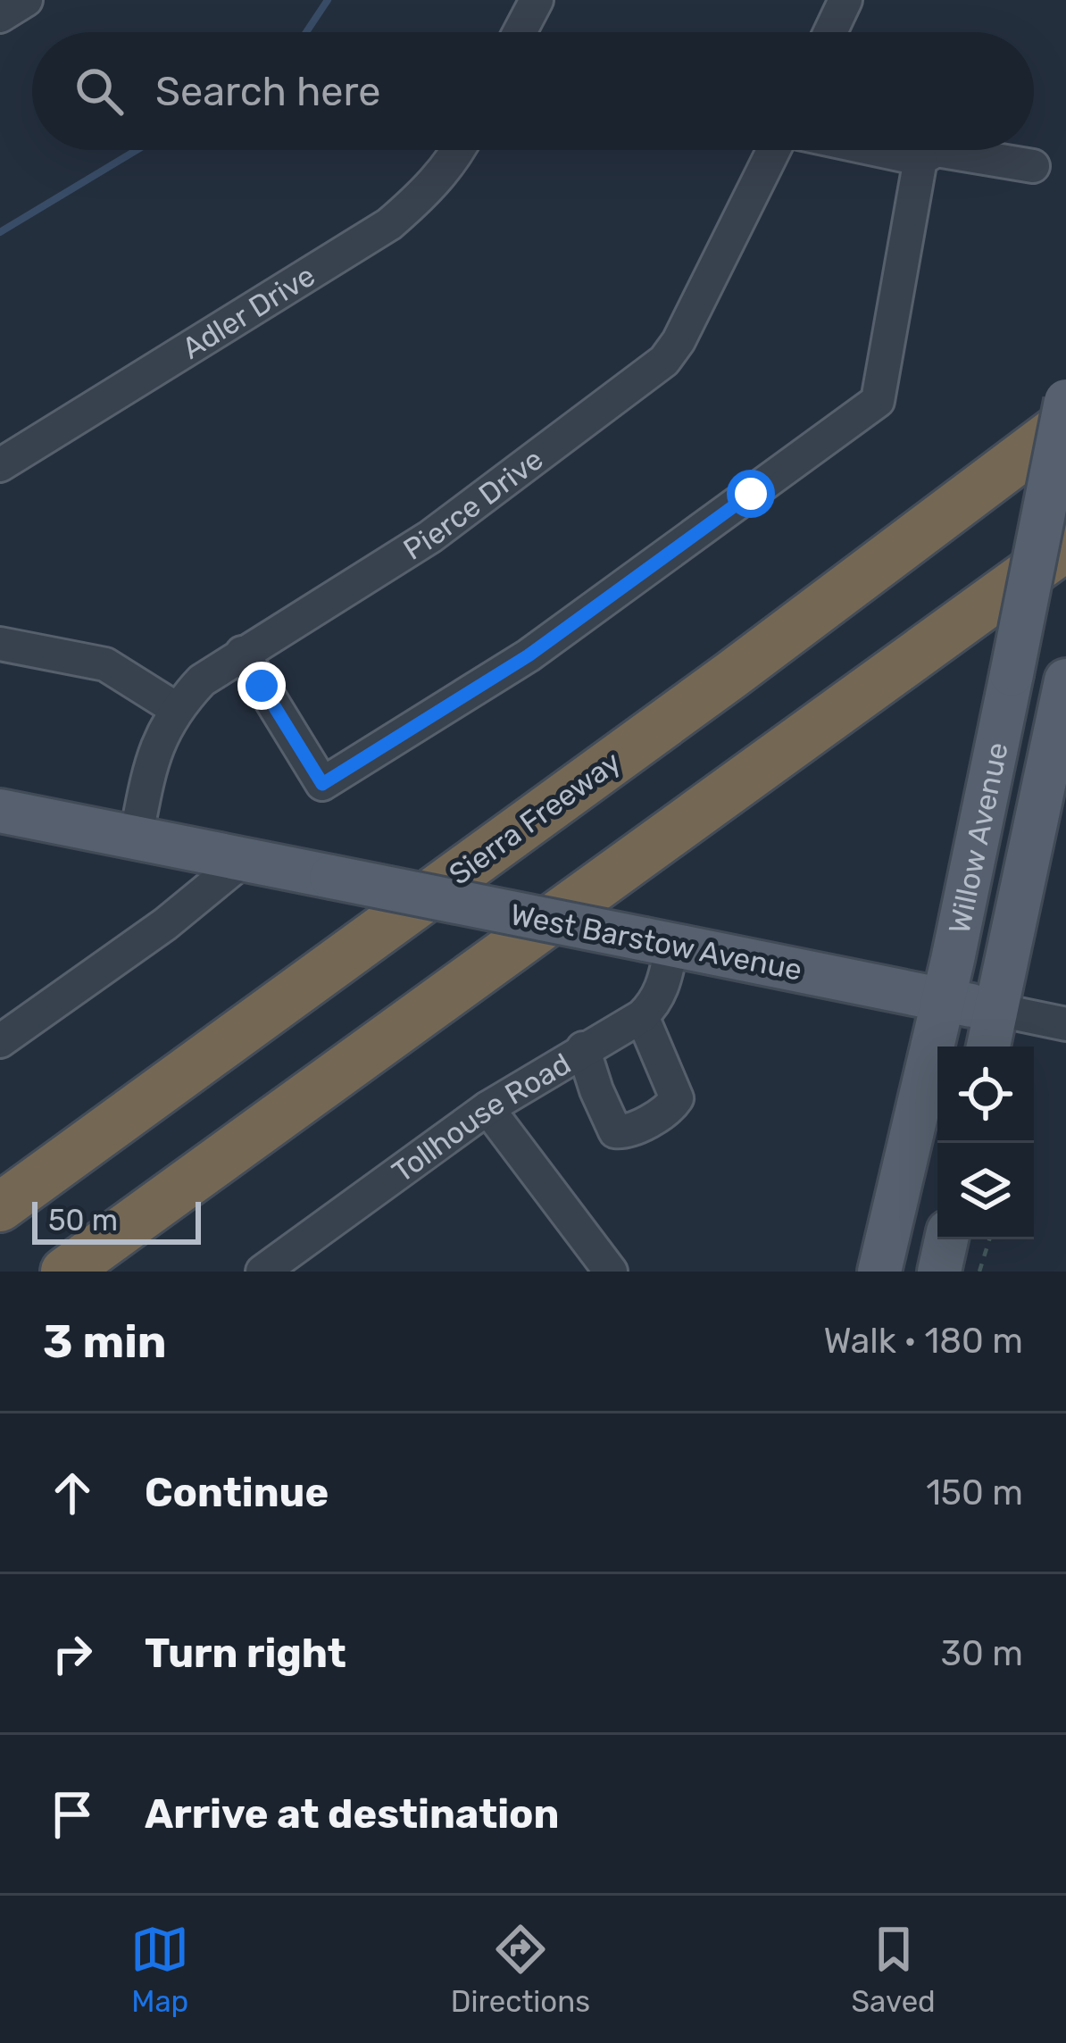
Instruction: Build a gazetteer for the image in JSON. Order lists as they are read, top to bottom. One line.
{"streets":{"highway":["Sierra Freeway"],"main road":["Willow Avenue","West Barstow Avenue"],"street":["Adler Drive","Pierce Drive","Tollhouse Road"]},"crossings":[["Pierce Drive","West Barstow Avenue"],["Willow Avenue","West Barstow Avenue"]],"scale_bar":"50 m","page":{"search":"Search here","scale":"50 m","heading":["3 min","Walk · 180 m"],"list":[["Continue","150 m"],["Turn right","30 m"],"Arrive at destination"],"nav":["Map","Directions","Saved"]}}
